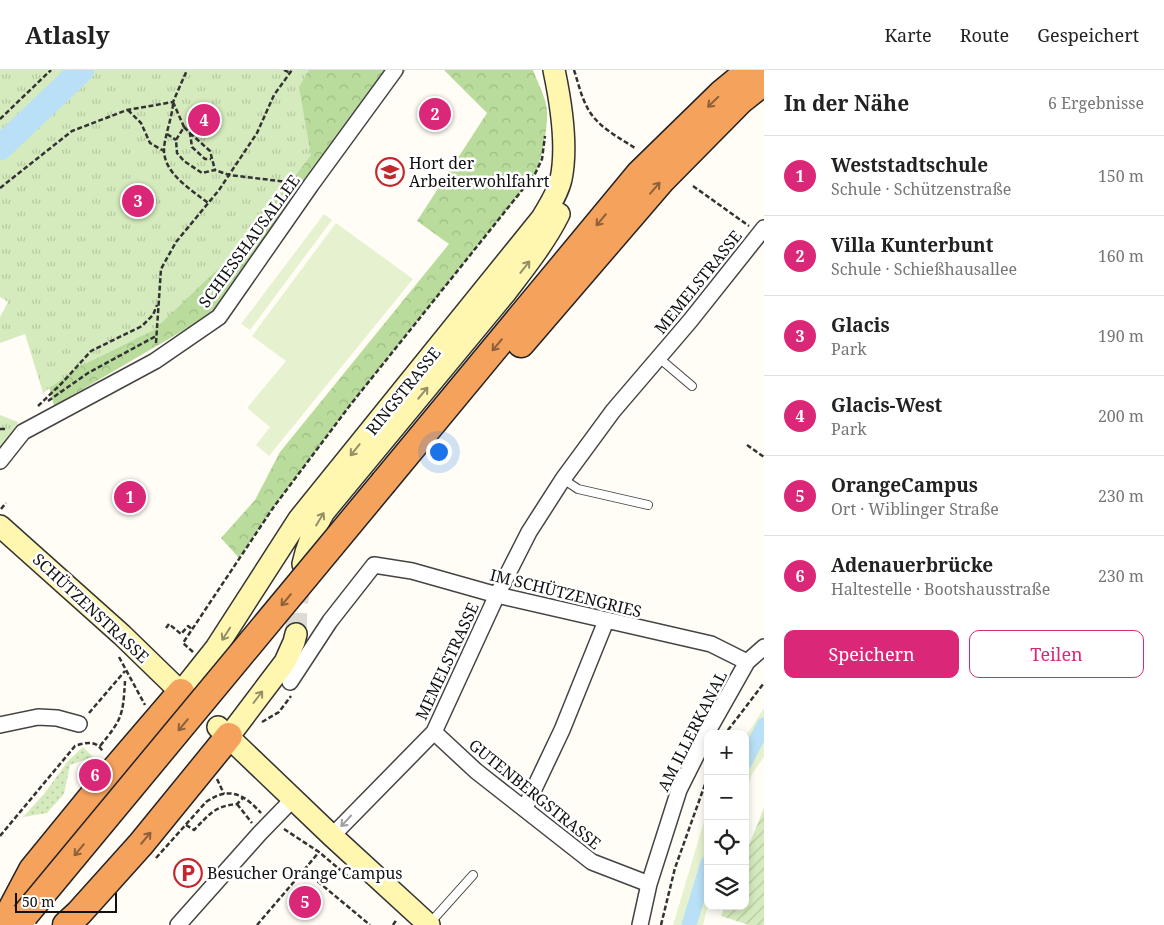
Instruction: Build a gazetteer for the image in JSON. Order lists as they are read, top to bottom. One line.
{"streets":{"main road":["RINGSTRASSE","SCHÜTZENSTRASSE"],"street":["SCHIESSHAUSALLEE","MEMELSTRASSE","IM SCHÜTZENGRIES","AM ILLERKANAL","GUTENBERGSTRASSE"]},"crossings":[["MEMELSTRASSE","IM SCHÜTZENGRIES"],["MEMELSTRASSE","GUTENBERGSTRASSE"],["RINGSTRASSE","SCHÜTZENSTRASSE"],["IM SCHÜTZENGRIES","AM ILLERKANAL"],["AM ILLERKANAL","GUTENBERGSTRASSE"]],"places":{"school or university":["Hort der Arbeiterwohlfahrt"],"parking":["Besucher Orange Campus"]},"scale_bar":"50 m","page":{"header":"Atlasly","nav":["Karte","Route","Gespeichert"],"heading":["In der Nähe","6 Ergebnisse"],"pins":["2","4","3","1","6","5"],"list":[{"mark":"1","name":"Weststadtschule","note":"Schule · Schützenstraße","value":"150 m"},{"mark":"2","name":"Villa Kunterbunt","note":"Schule · Schießhausallee","value":"160 m"},{"mark":"3","name":"Glacis","note":"Park","value":"190 m"},{"mark":"4","name":"Glacis-West","note":"Park","value":"200 m"},{"mark":"5","name":"OrangeCampus","note":"Ort · Wiblinger Straße","value":"230 m"},{"mark":"6","name":"Adenauerbrücke","note":"Haltestelle · Bootshausstraße","value":"230 m"}],"buttons":["Speichern","Teilen"],"map_buttons":["+","−"],"scale":"50 m"}}
